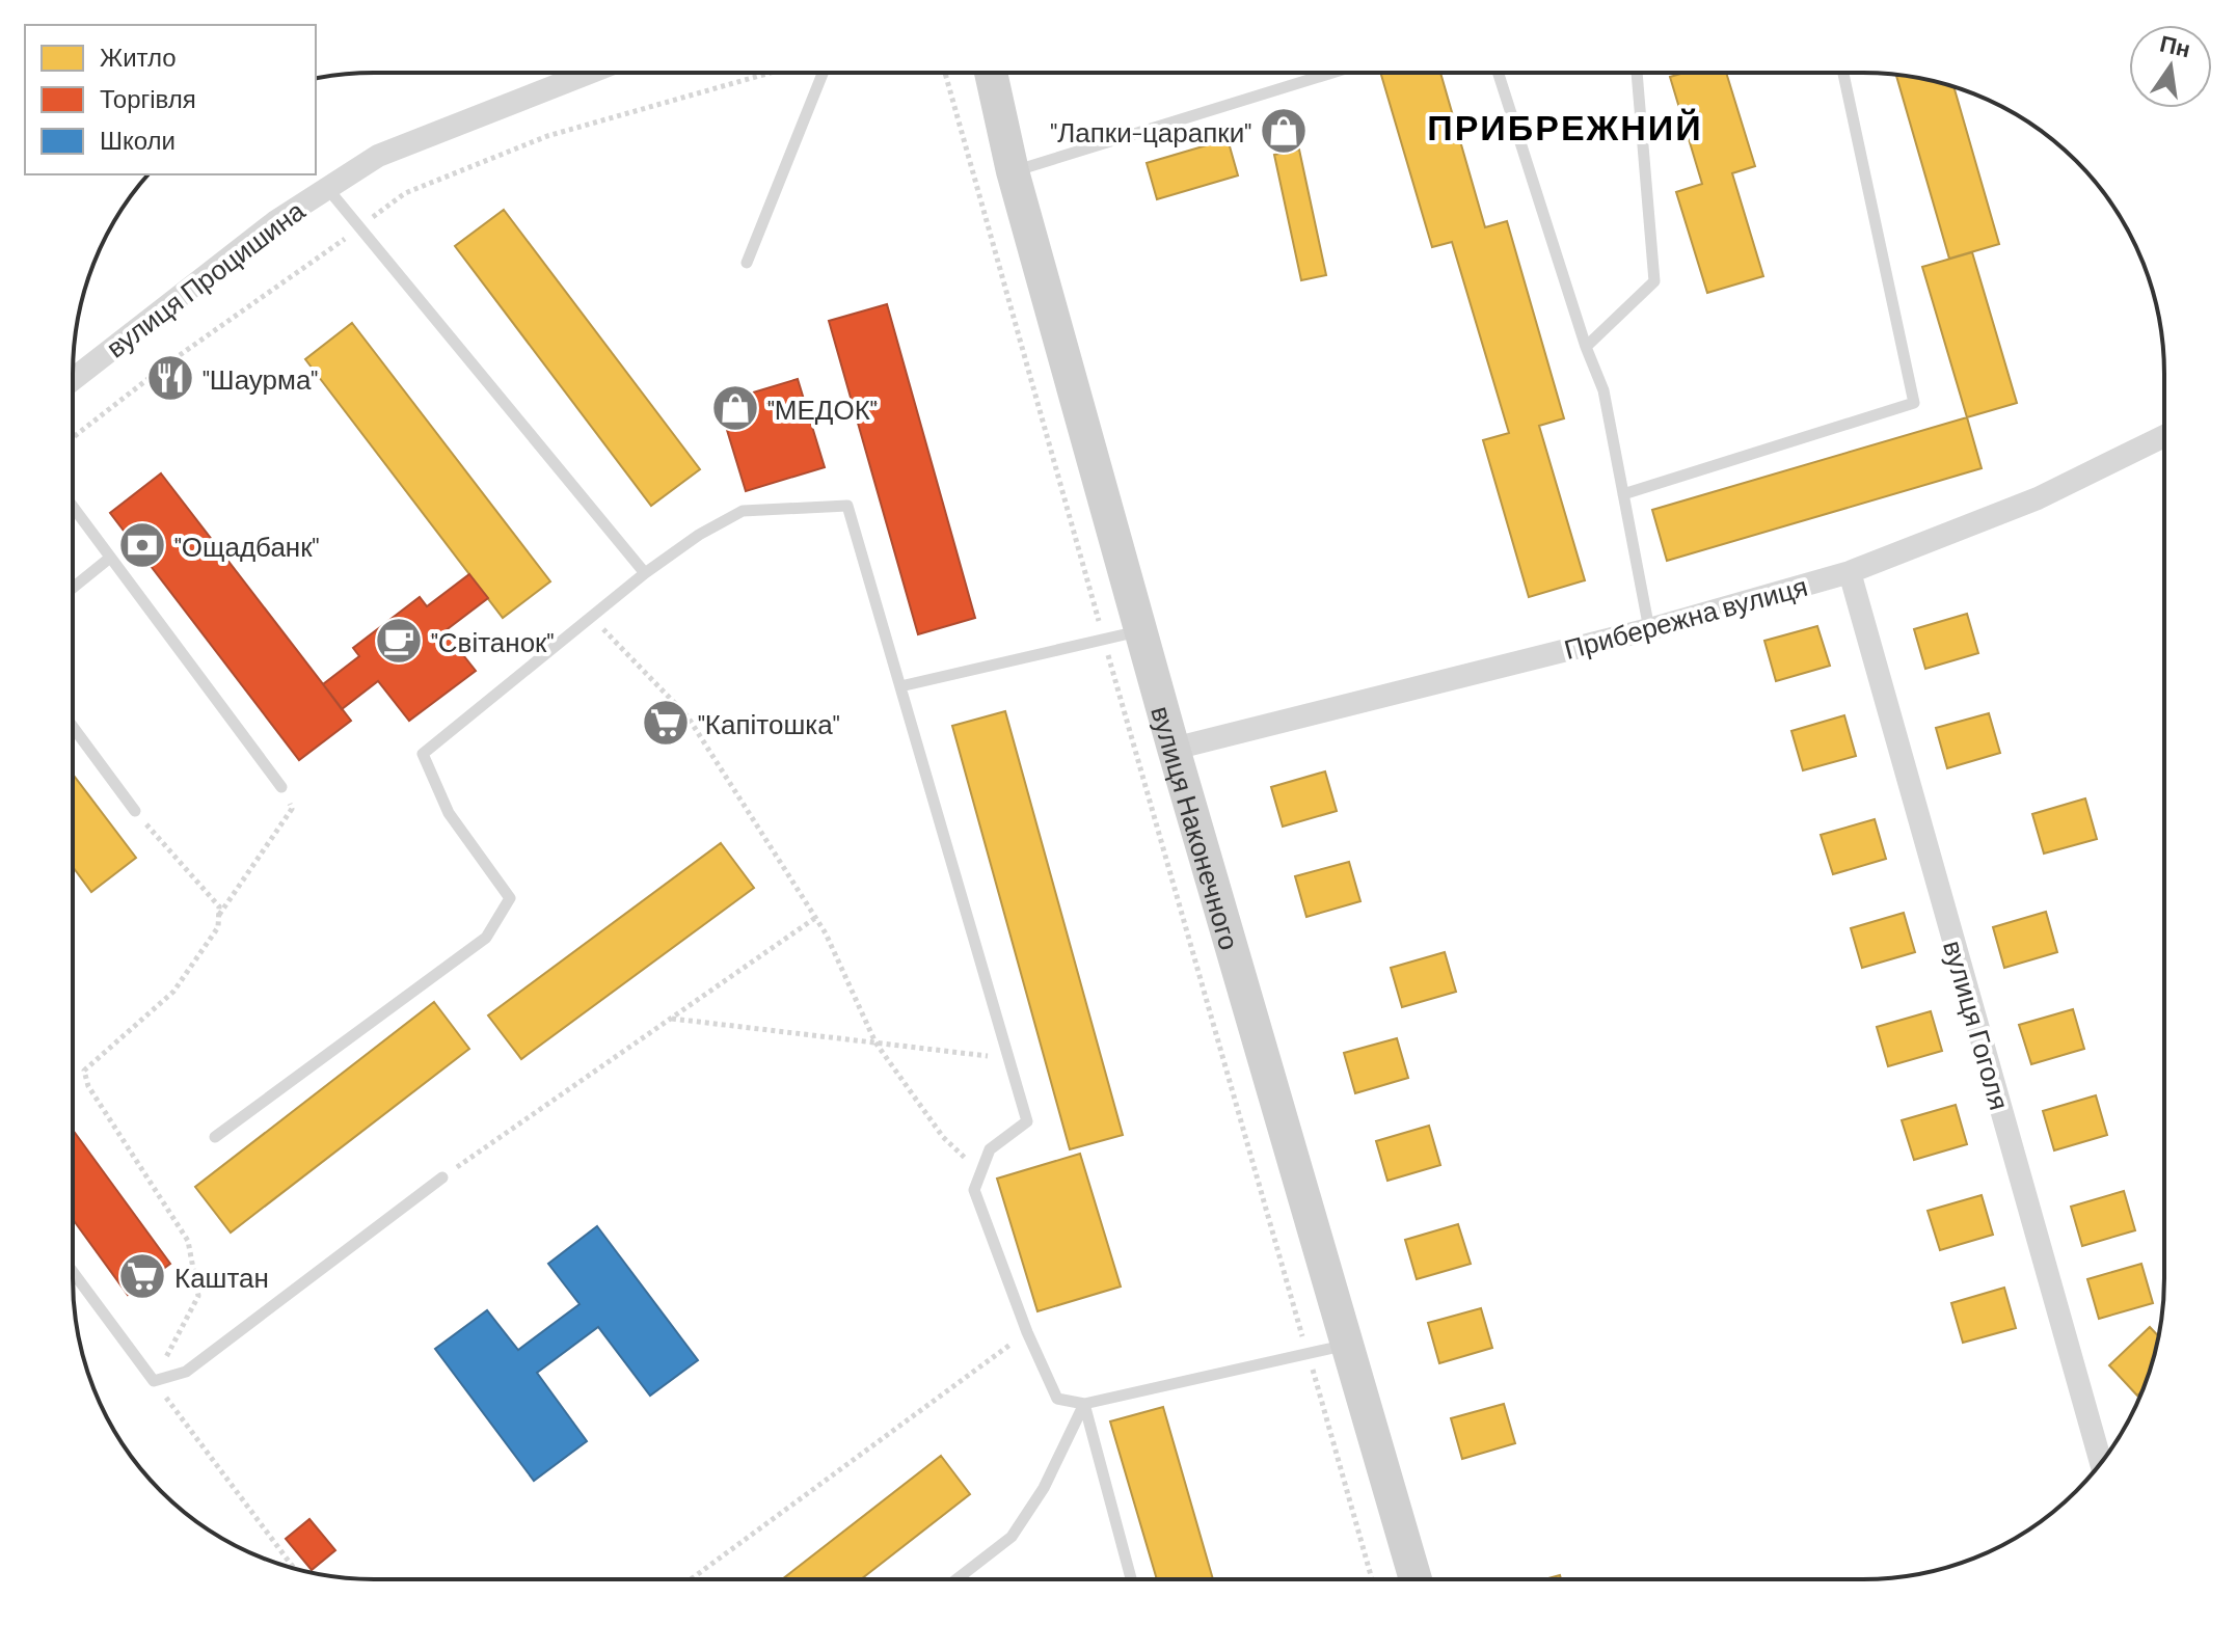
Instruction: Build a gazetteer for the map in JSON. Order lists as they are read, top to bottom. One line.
{"streets":{"street":["вулиця Процишина","Прибережна вулиця","вулиця Наконечного","вулиця Гоголя"]},"crossings":[["Прибережна вулиця","вулиця Наконечного"],["Прибережна вулиця","вулиця Гоголя"]],"districts":["ПРИБРЕЖНИЙ"],"places":{"shop":["\"Лапки-царапки\"","\"МЕДОК\""],"restaurant":["\"Шаурма\""],"bank":["\"Ощадбанк\""],"cafe":["\"Світанок\""],"supermarket":["\"Капітошка\"","Каштан"]},"legend":["Житло","Торгівля","Школи"],"north":"top"}
